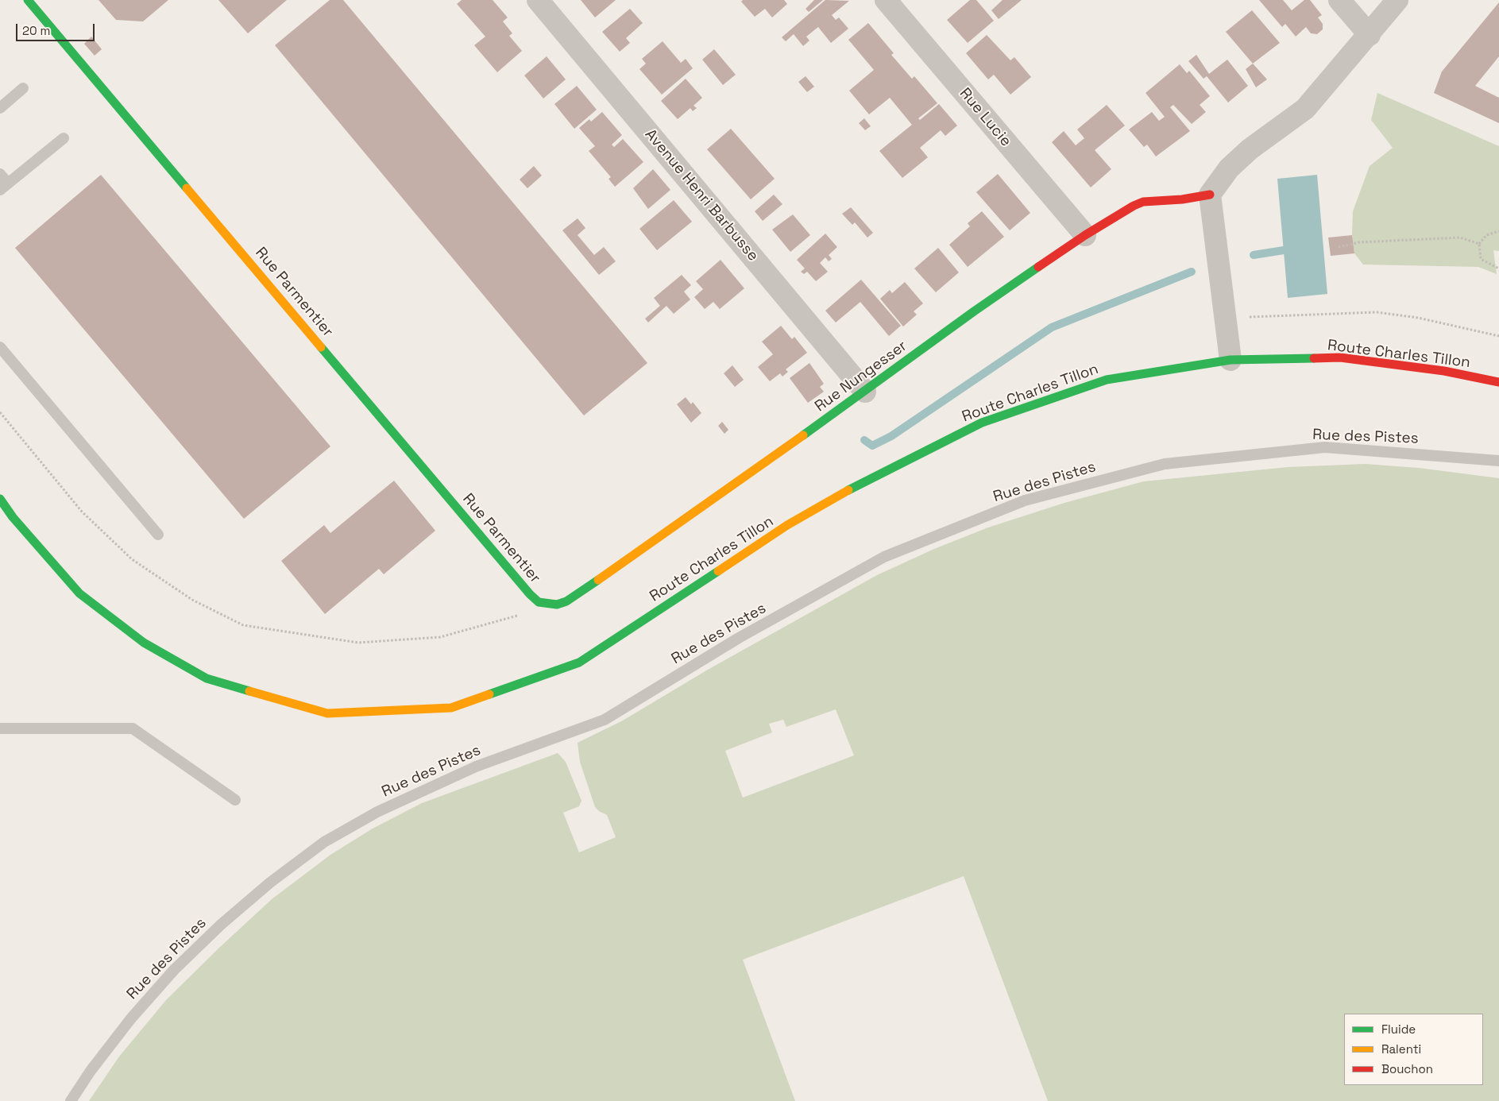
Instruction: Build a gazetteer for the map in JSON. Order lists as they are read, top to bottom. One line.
{"streets":{"main road":["Rue Parmentier","Route Charles Tillon","Rue Nungesser"],"street":["Rue Lucie","Avenue Henri Barbusse"],"lane":["Rue des Pistes"]},"crossings":[["Rue Lucie","Rue Nungesser"],["Avenue Henri Barbusse","Rue Nungesser"],["Rue Parmentier","Rue Nungesser"]],"legend":["Fluide","Ralenti","Bouchon"],"scale_bar":"20 m"}
